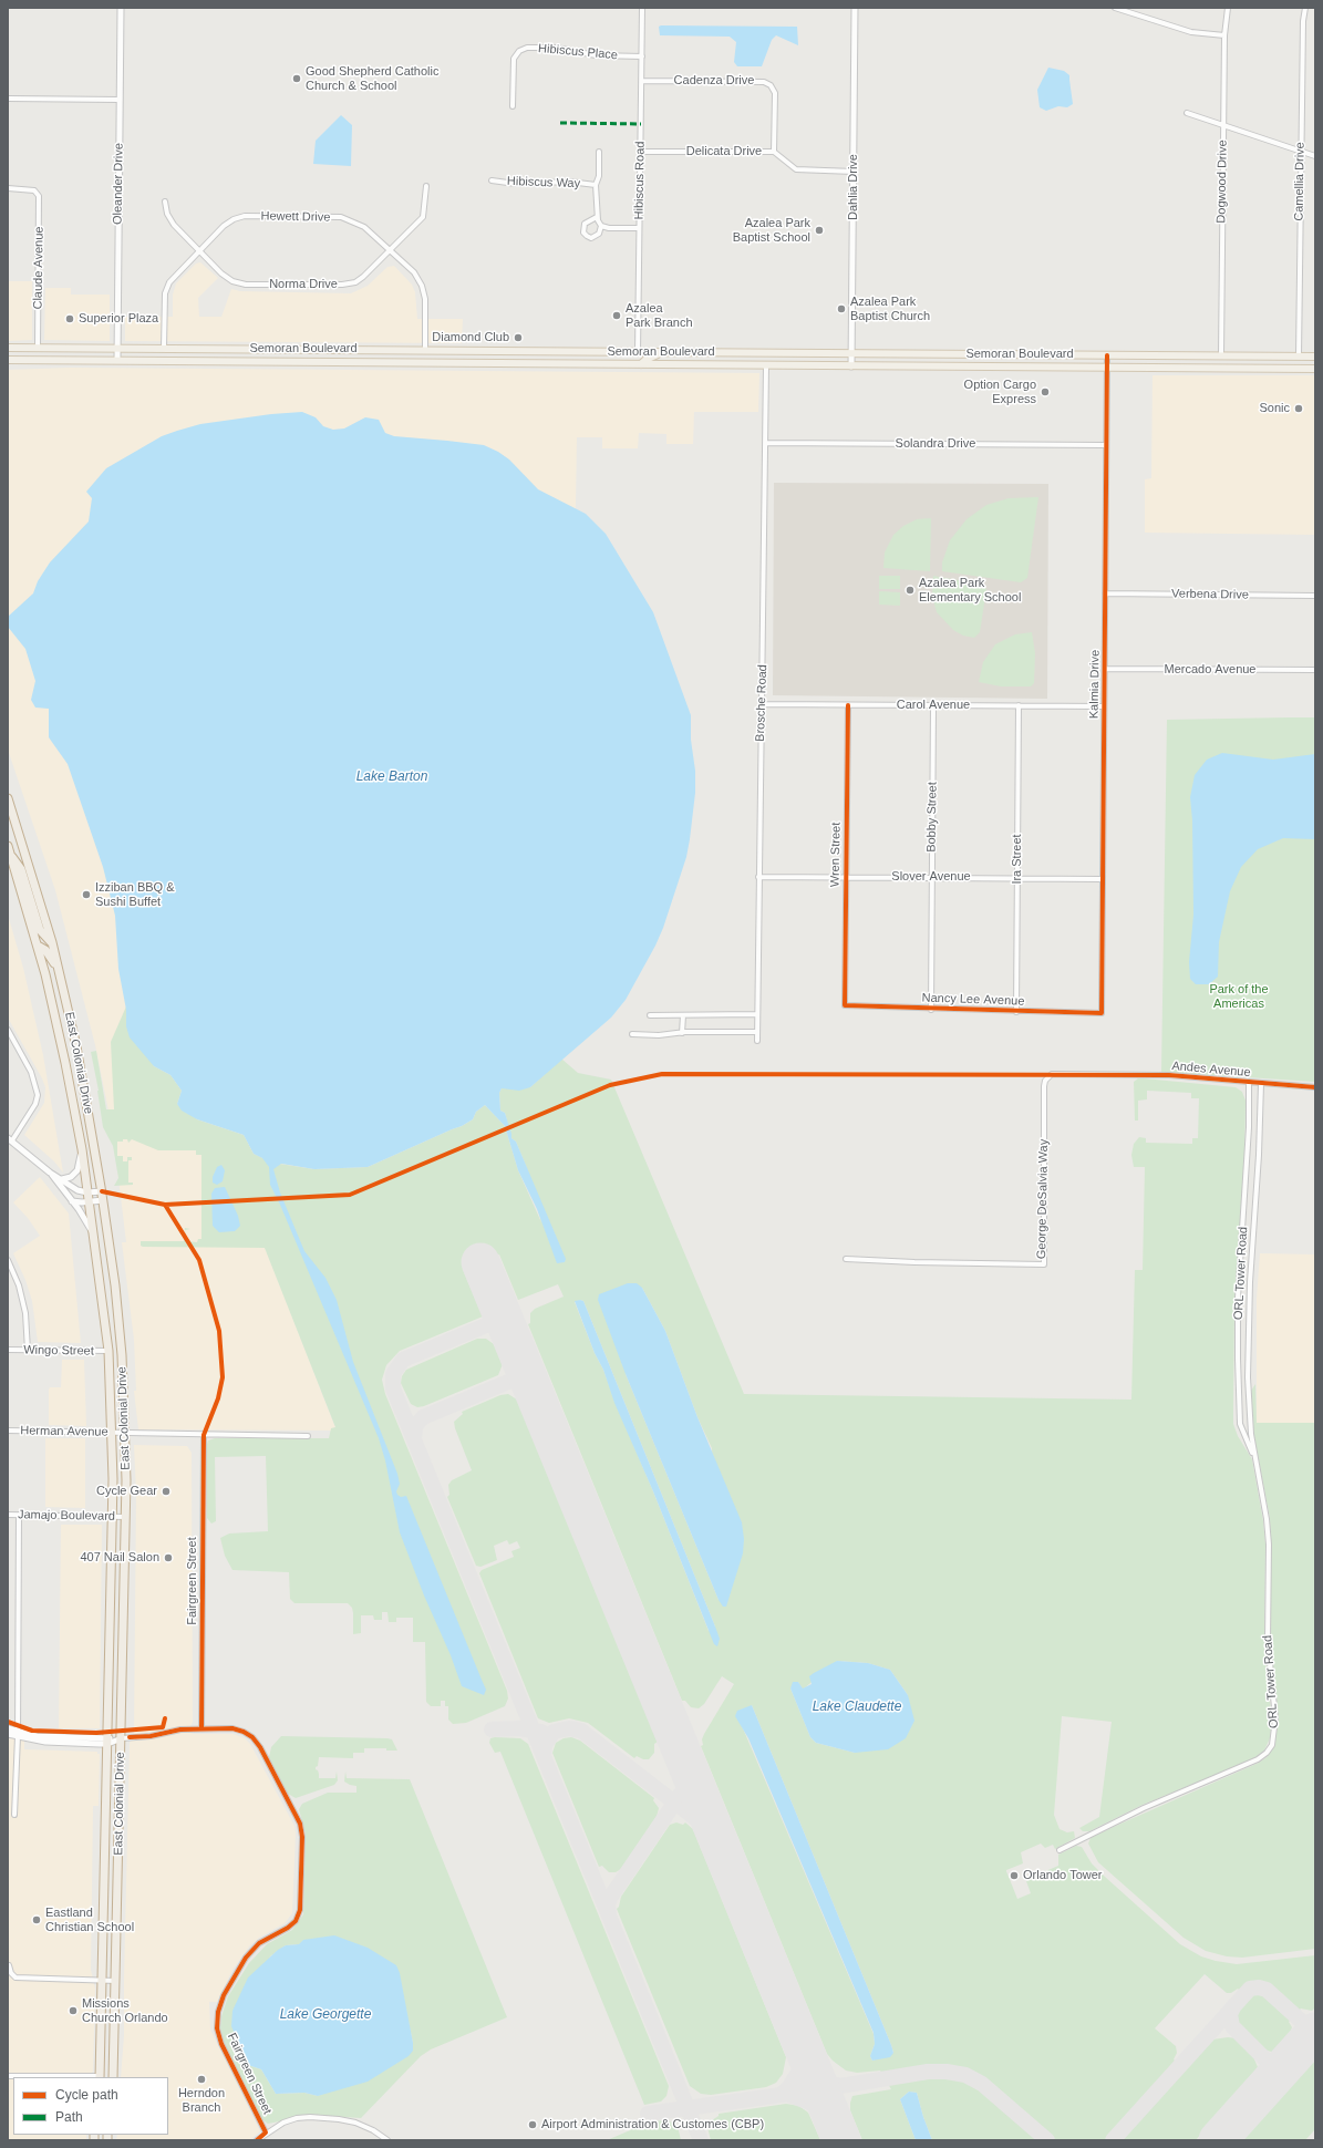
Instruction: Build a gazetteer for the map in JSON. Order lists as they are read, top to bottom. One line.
{"streets":{"highway":["East Colonial Drive"],"main road":["Semoran Boulevard"],"street":["Hibiscus Place","Cadenza Drive","Delicata Drive","Hibiscus Road","Dogwood Drive","Camellia Drive","Hibiscus Way","Oleander Drive","Dahlia Drive","Hewett Drive","Claude Avenue","Norma Drive","Solandra Drive","Verbena Drive","Mercado Avenue","Kalmia Drive","Brosche Road","Carol Avenue","Bobby Street","Wren Street","Ira Street","Slover Avenue","Nancy Lee Avenue","Andes Avenue","George DeSalvia Way","ORL Tower Road","Wingo Street","Herman Avenue","Jamajo Boulevard","Fairgreen Street"]},"crossings":[["Hibiscus Place","Hibiscus Road"],["Cadenza Drive","Delicata Drive"],["Cadenza Drive","Hibiscus Road"],["Delicata Drive","Hibiscus Road"],["Delicata Drive","Dahlia Drive"],["Hibiscus Road","Semoran Boulevard"],["Dogwood Drive","Semoran Boulevard"],["Camellia Drive","Semoran Boulevard"],["Oleander Drive","Semoran Boulevard"],["Dahlia Drive","Semoran Boulevard"],["Hewett Drive","Norma Drive"],["Hewett Drive","Semoran Boulevard"],["Claude Avenue","Semoran Boulevard"],["Semoran Boulevard","Kalmia Drive"],["Semoran Boulevard","Brosche Road"],["Solandra Drive","Kalmia Drive"],["Solandra Drive","Brosche Road"],["Verbena Drive","Kalmia Drive"],["Mercado Avenue","Kalmia Drive"],["Kalmia Drive","Carol Avenue"],["Kalmia Drive","Slover Avenue"],["Kalmia Drive","Nancy Lee Avenue"],["Brosche Road","Carol Avenue"],["Brosche Road","Slover Avenue"],["Carol Avenue","Bobby Street"],["Carol Avenue","Wren Street"],["Carol Avenue","Ira Street"],["Bobby Street","Slover Avenue"],["Bobby Street","Nancy Lee Avenue"],["Wren Street","Slover Avenue"],["Wren Street","Nancy Lee Avenue"],["Ira Street","Slover Avenue"],["Ira Street","Nancy Lee Avenue"],["East Colonial Drive","Wingo Street"],["East Colonial Drive","Herman Avenue"],["East Colonial Drive","Jamajo Boulevard"],["East Colonial Drive","Fairgreen Street"],["Andes Avenue","George DeSalvia Way"],["Andes Avenue","ORL Tower Road"],["Herman Avenue","Fairgreen Street"]],"water":["Lake Barton","Lake Claudette","Lake Georgette"],"parks":["Park of the Americas"],"places":["Good Shepherd Catholic Church & School","Azalea Park Baptist School","Azalea Park Baptist Church","Azalea Park Branch","Superior Plaza","Diamond Club","Option Cargo Express","Sonic","Azalea Park Elementary School","Izziban BBQ & Sushi Buffet","Cycle Gear","407 Nail Salon","Orlando Tower","Eastland Christian School","Missions Church Orlando","Herndon Branch","Airport Administration & Customes (CBP)"],"legend":["Cycle path","Path"]}
